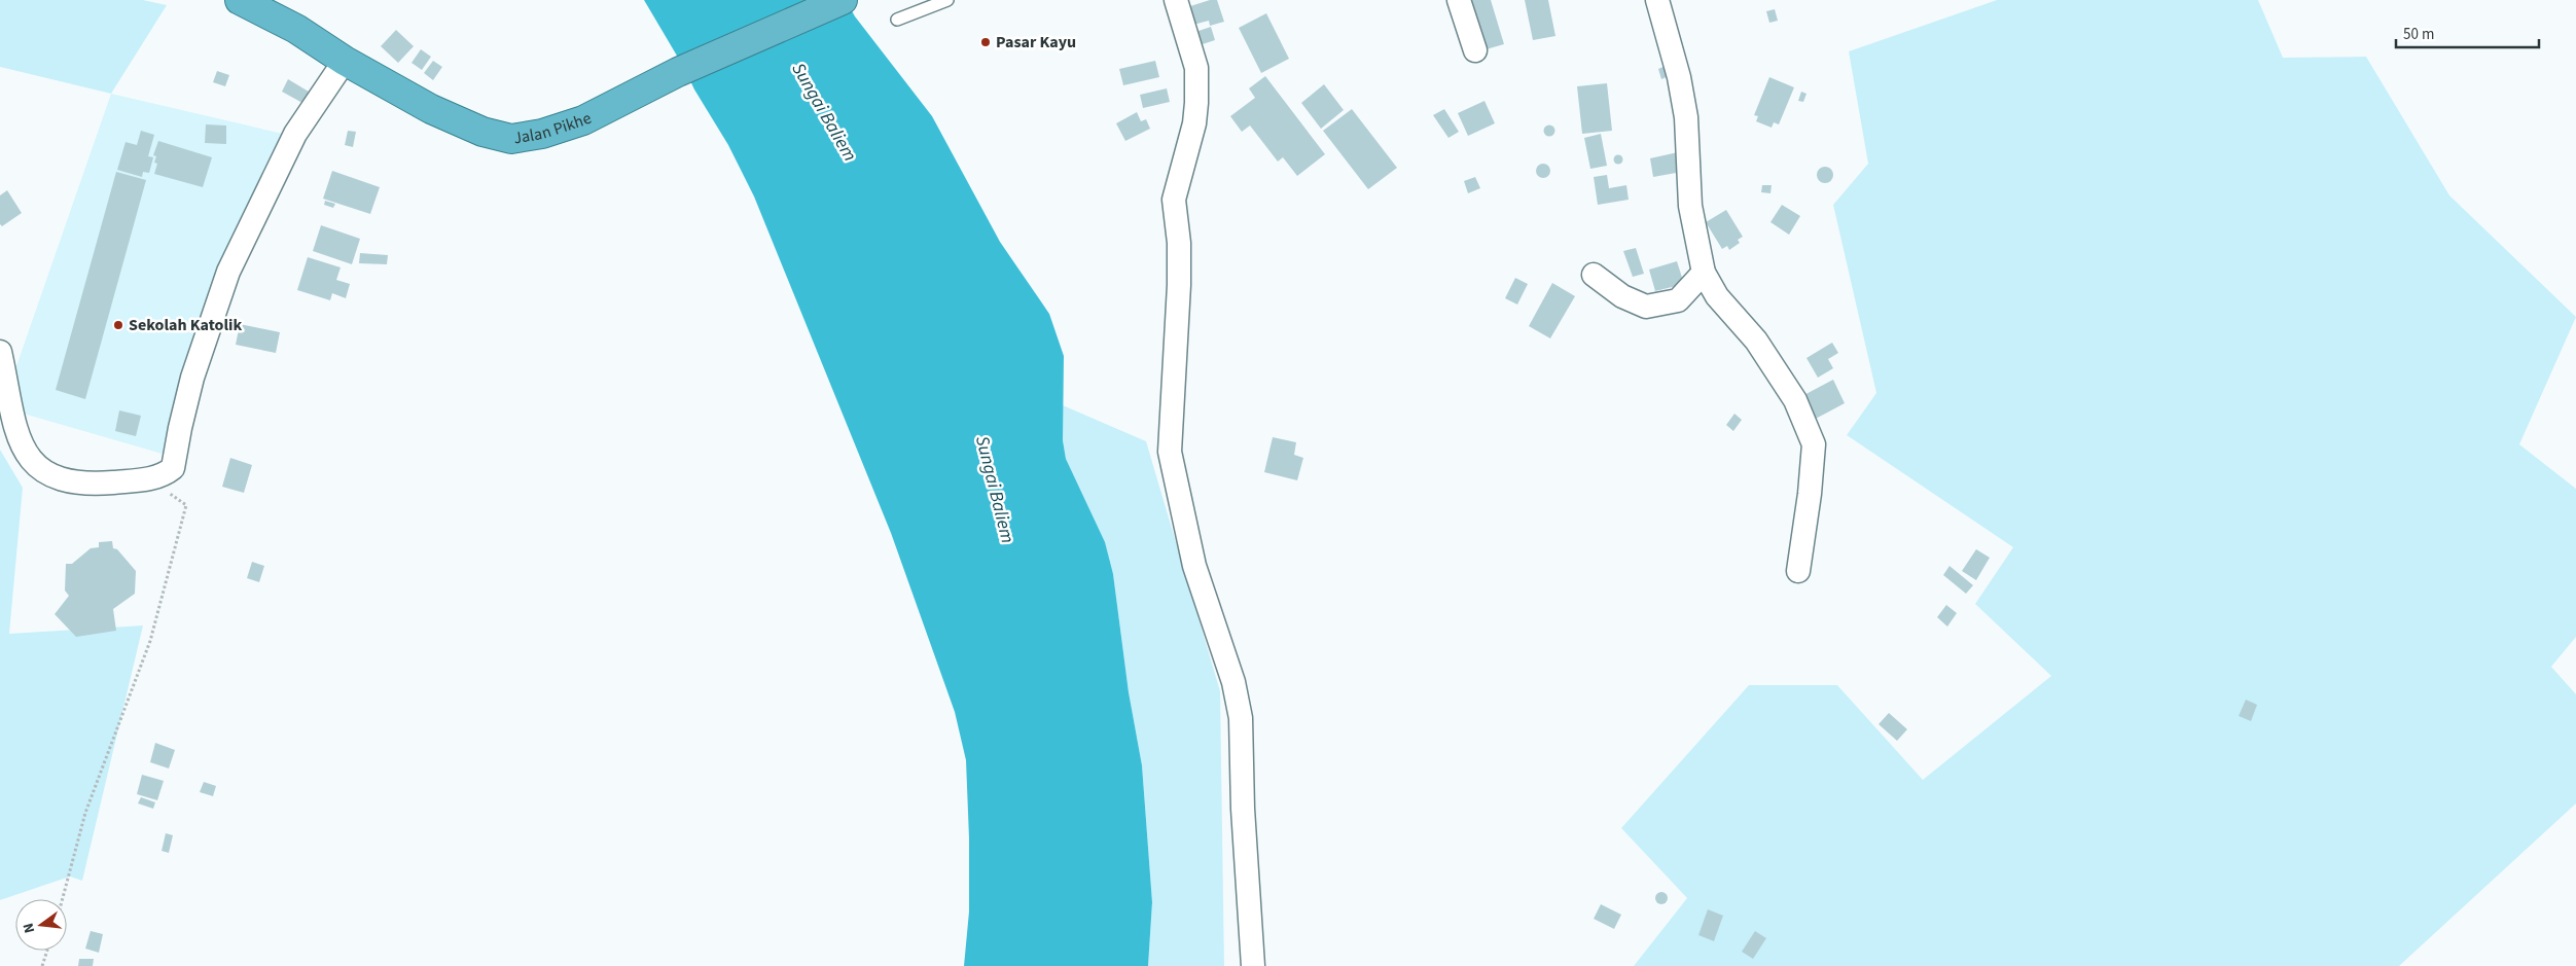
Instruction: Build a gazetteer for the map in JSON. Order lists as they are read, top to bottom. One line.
{"streets":{"highway":["Jalan Pikhe"]},"water":["Sungai Baliem"],"places":["Pasar Kayu","Sekolah Katolik"],"scale_bar":"50 m","north":"left"}
